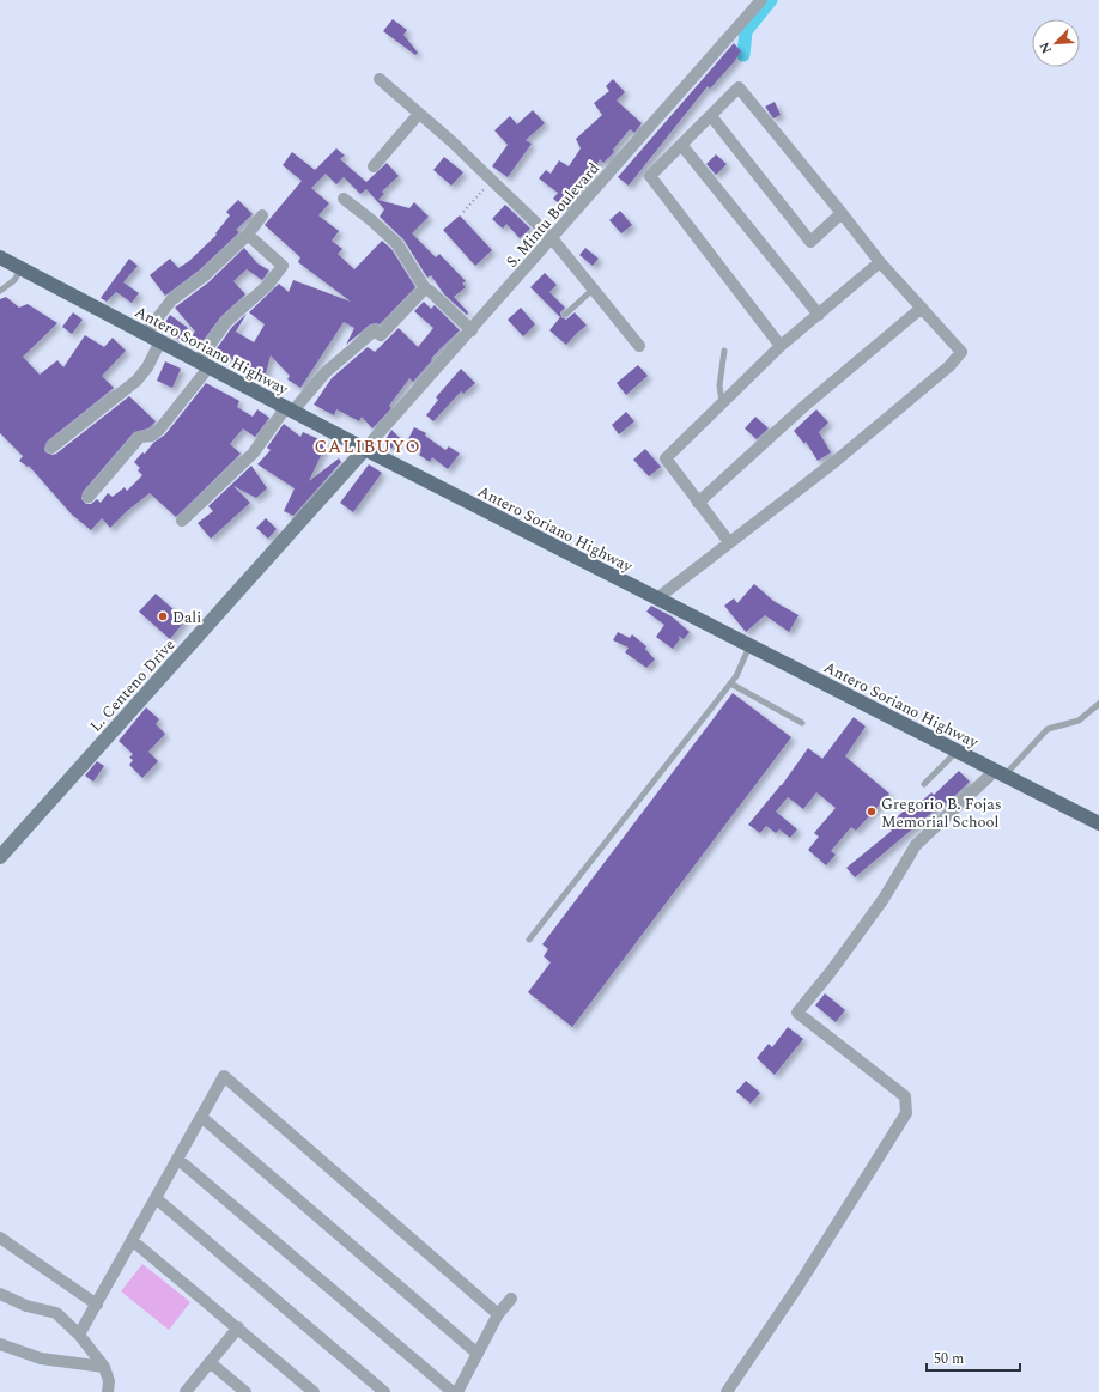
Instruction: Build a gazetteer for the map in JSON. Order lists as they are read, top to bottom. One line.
{"streets":{"main road":["Antero Soriano Highway"],"street":["S. Mintu Boulevard","L. Centeno Drive"]},"crossings":[["S. Mintu Boulevard","Antero Soriano Highway"],["S. Mintu Boulevard","L. Centeno Drive"],["Antero Soriano Highway","L. Centeno Drive"]],"districts":["CALIBUYO"],"places":["Dali","Gregorio B. Fojas Memorial School"],"scale_bar":"50 m","north":"bottom left"}
